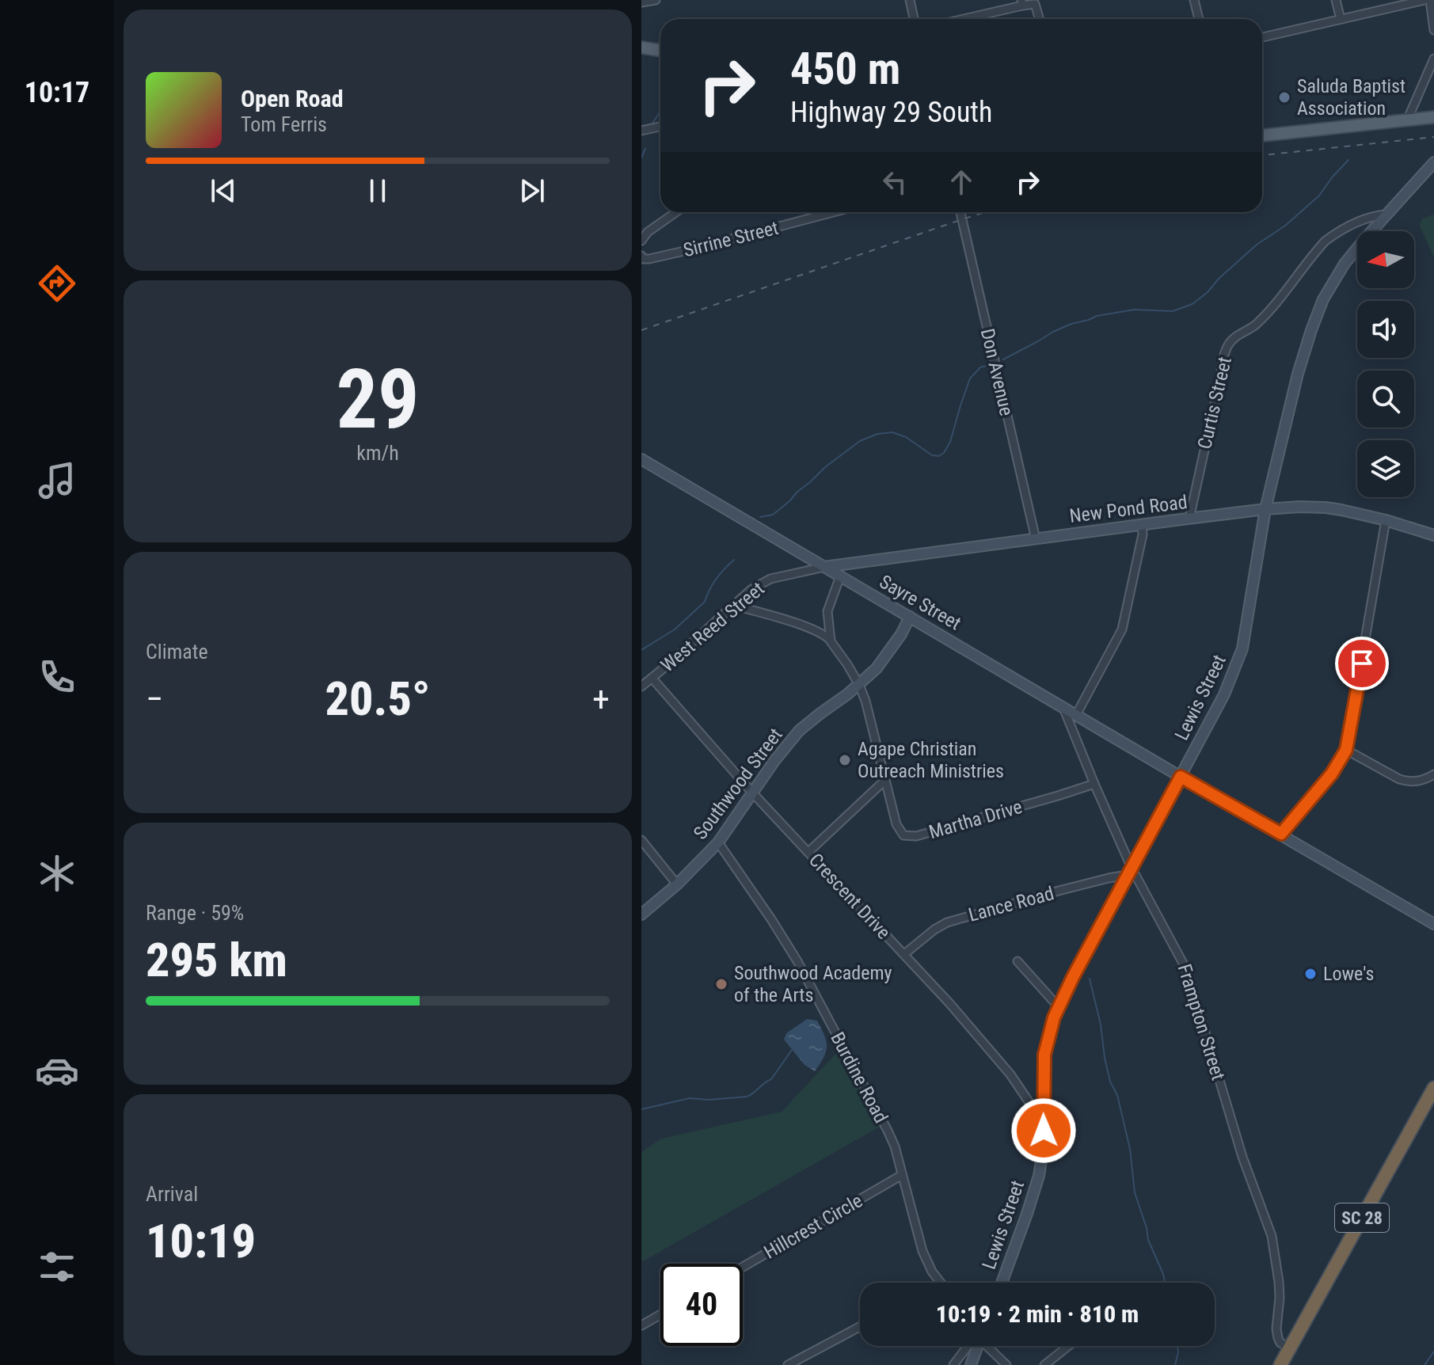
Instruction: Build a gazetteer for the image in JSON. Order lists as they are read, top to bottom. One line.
{"streets":{"highway":["SC 28"],"street":["Sirrine Street","Don Avenue","Curtis Street","New Pond Road","Sayre Street","West Reed Street","Lewis Street","Southwood Street","Martha Drive","Crescent Drive","Lance Road","Frampton Street","Burdine Road","Hillcrest Circle"]},"crossings":[["Don Avenue","New Pond Road"],["Curtis Street","New Pond Road"],["Curtis Street","Lewis Street"],["New Pond Road","Sayre Street"],["New Pond Road","West Reed Street"],["New Pond Road","Lewis Street"],["Sayre Street","West Reed Street"],["Sayre Street","Lewis Street"],["Sayre Street","Southwood Street"],["Sayre Street","Frampton Street"],["West Reed Street","Crescent Drive"],["Lewis Street","Crescent Drive"],["Lewis Street","Lance Road"],["Lewis Street","Frampton Street"],["Southwood Street","Martha Drive"],["Southwood Street","Crescent Drive"],["Southwood Street","Burdine Road"],["Martha Drive","Frampton Street"],["Crescent Drive","Lance Road"],["Lance Road","Frampton Street"],["Frampton Street","SC 28"],["Burdine Road","Hillcrest Circle"]],"places":["Saluda Baptist Association","Agape Christian Outreach Ministries","Lowe's","Southwood Academy of the Arts"],"north":"left","page":{"tabs":"10:17","turn":["450 m","Highway 29 South"],"song":["Open Road","Tom Ferris"],"tile":[["29","km/h"],"Climate",["Range · 59%","295 km"],["Arrival","10:19"]],"heat":["−","20.5°","+"],"limit":"40","trip":"10:19 · 2 min · 810 m"}}
